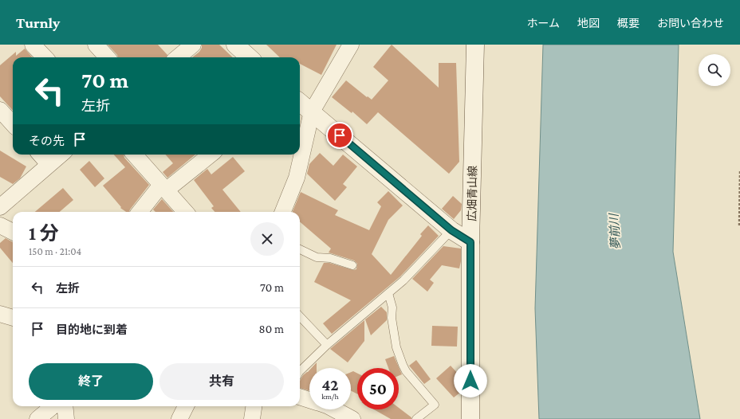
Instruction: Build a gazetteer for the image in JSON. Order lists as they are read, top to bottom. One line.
{"streets":{"main road":["広畑青山線"]},"water":["夢前川"],"page":{"header":"Turnly","nav":["ホーム","地図","概要","お問い合わせ"],"turn":["70 m","左折"],"then":"その先","heading":["1 分","150 m · 21:04"],"list":[{"name":"左折","value":"70 m"},{"name":"目的地に到着","value":"80 m"}],"buttons":["終了","共有"],"speed":"42 km/h","limit":"50"}}
